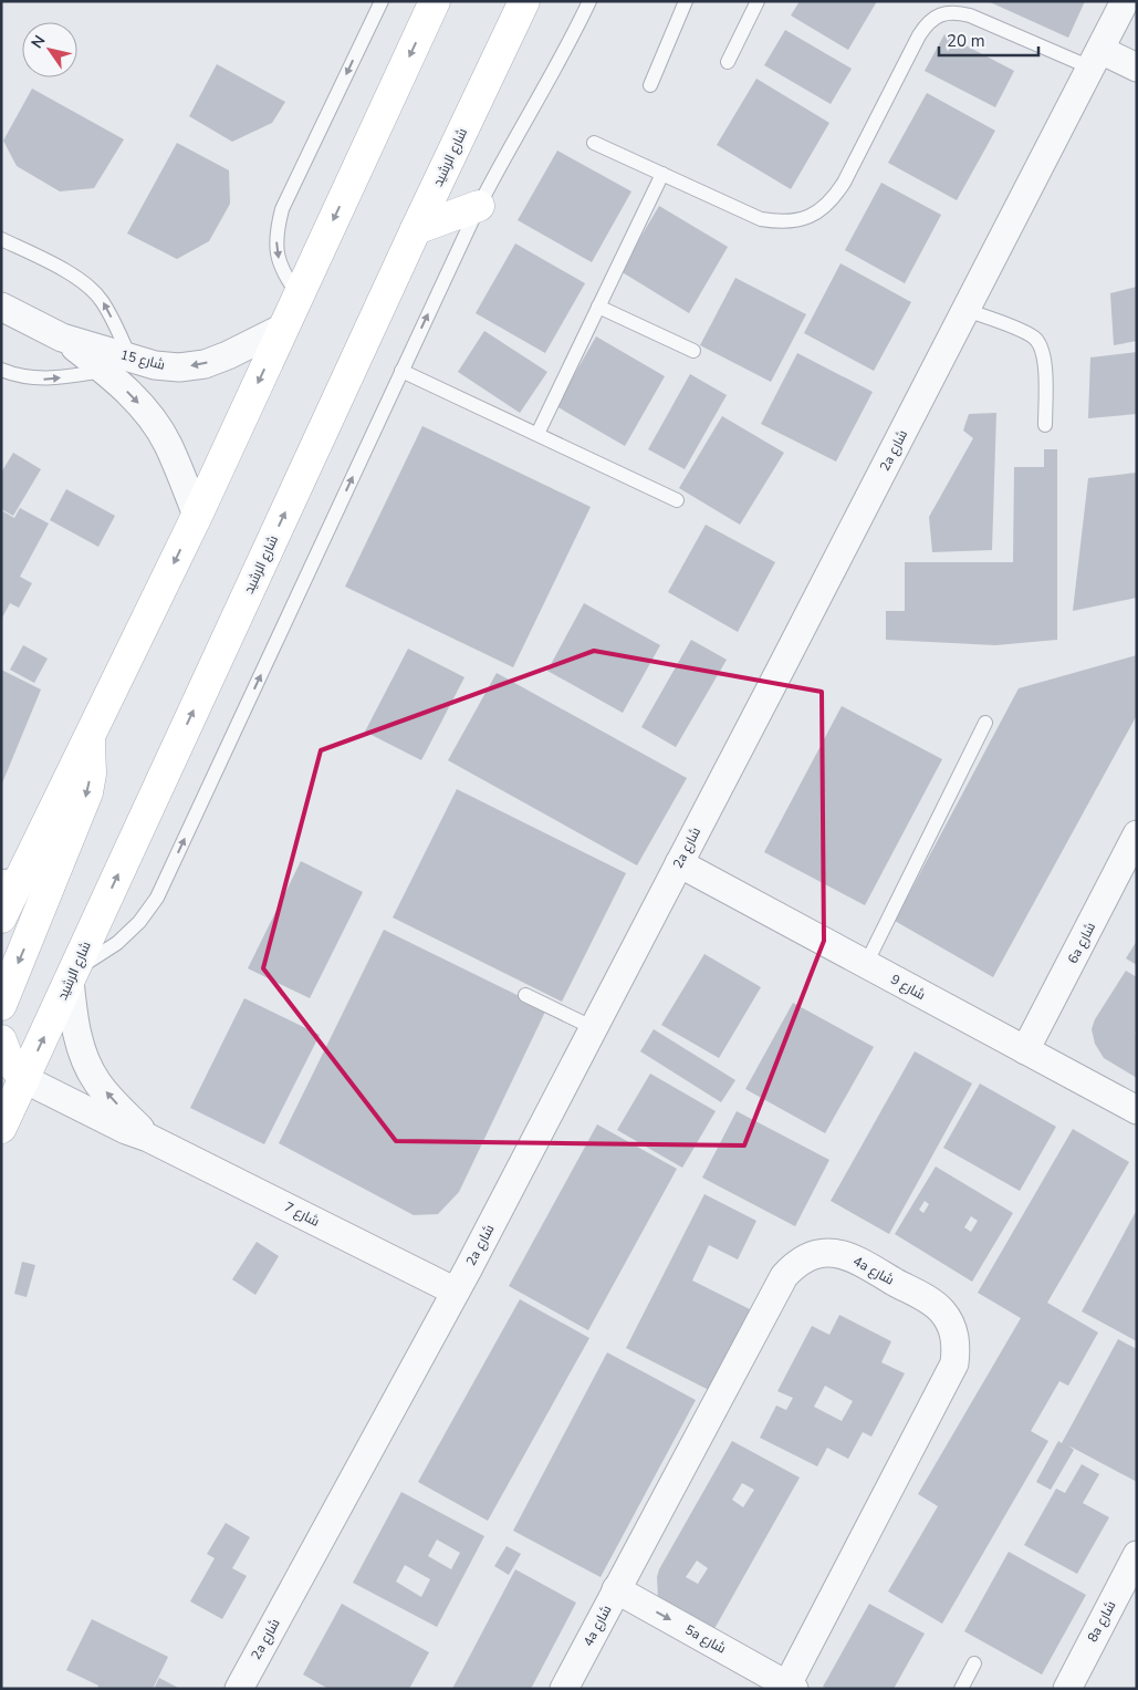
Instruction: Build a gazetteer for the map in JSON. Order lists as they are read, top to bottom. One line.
{"streets":{"main road":["شارع الرشيد"],"street":["شارع 15","2a شارع","6a شارع","شارع 9","شارع 7","4a شارع","8a شارع","5a شارع"]},"crossings":[["شارع الرشيد","شارع 7"],["2a شارع","شارع 9"],["2a شارع","شارع 7"],["6a شارع","شارع 9"],["4a شارع","5a شارع"]],"one_way":["5a شارع"],"scale_bar":"20 m","north":"top left"}
